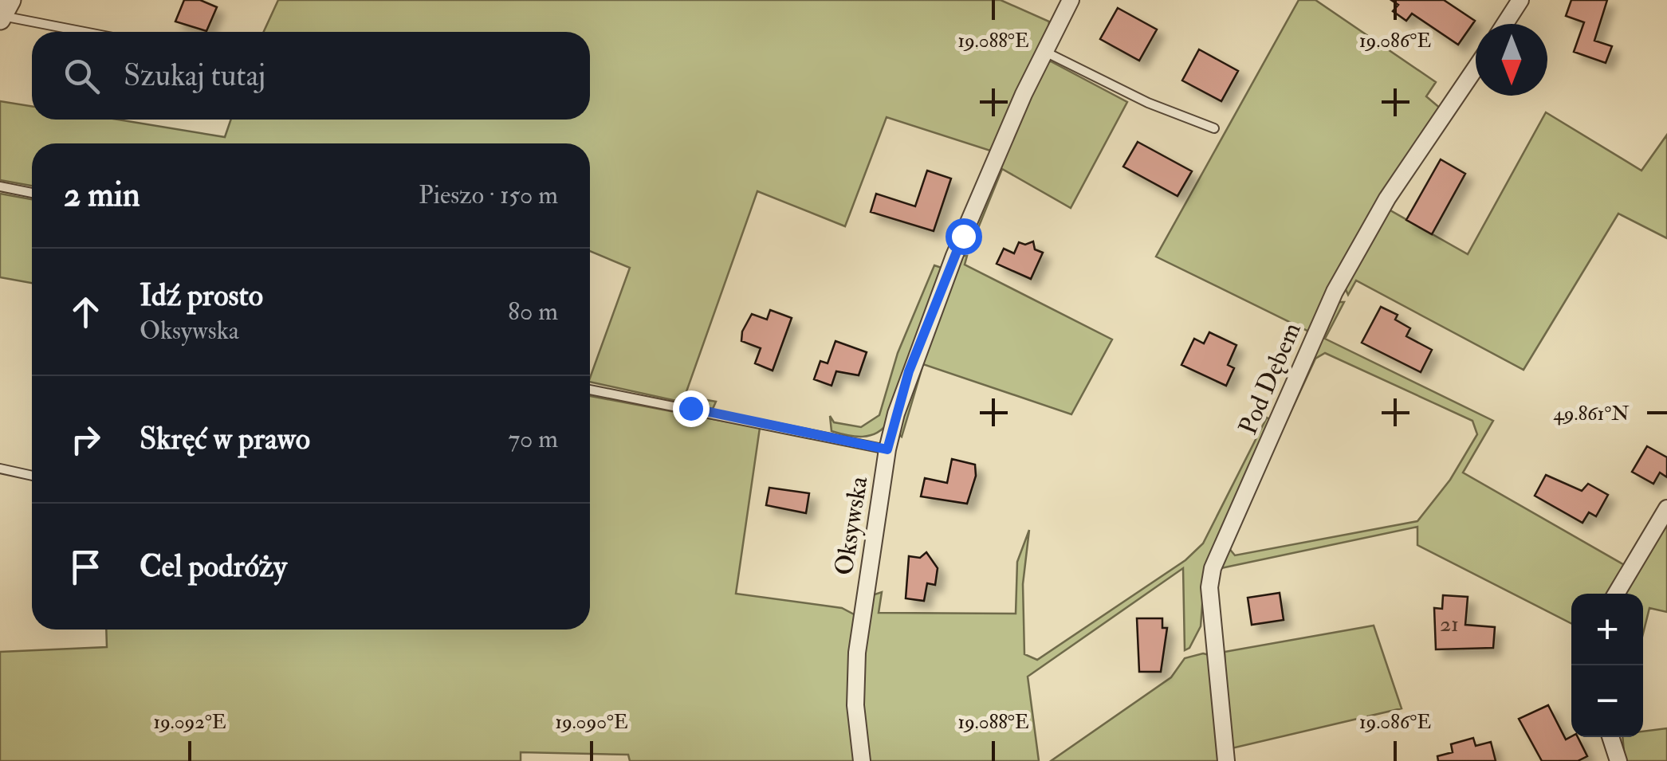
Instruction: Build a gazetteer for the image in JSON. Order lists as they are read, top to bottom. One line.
{"streets":{"street":["Pod Dębem","Oksywska"]},"house_numbers":["21"],"north":"bottom","page":{"search":"Szukaj tutaj","heading":["2 min","Pieszo · 150 m"],"list":[["Idź prosto","Oksywska","80 m"],["Skręć w prawo","70 m"],"Cel podróży"],"map_buttons":["+","−"]},"coordinates":["19.088°E","19.086°E","49.861°N","19.092°E","19.090°E"]}
